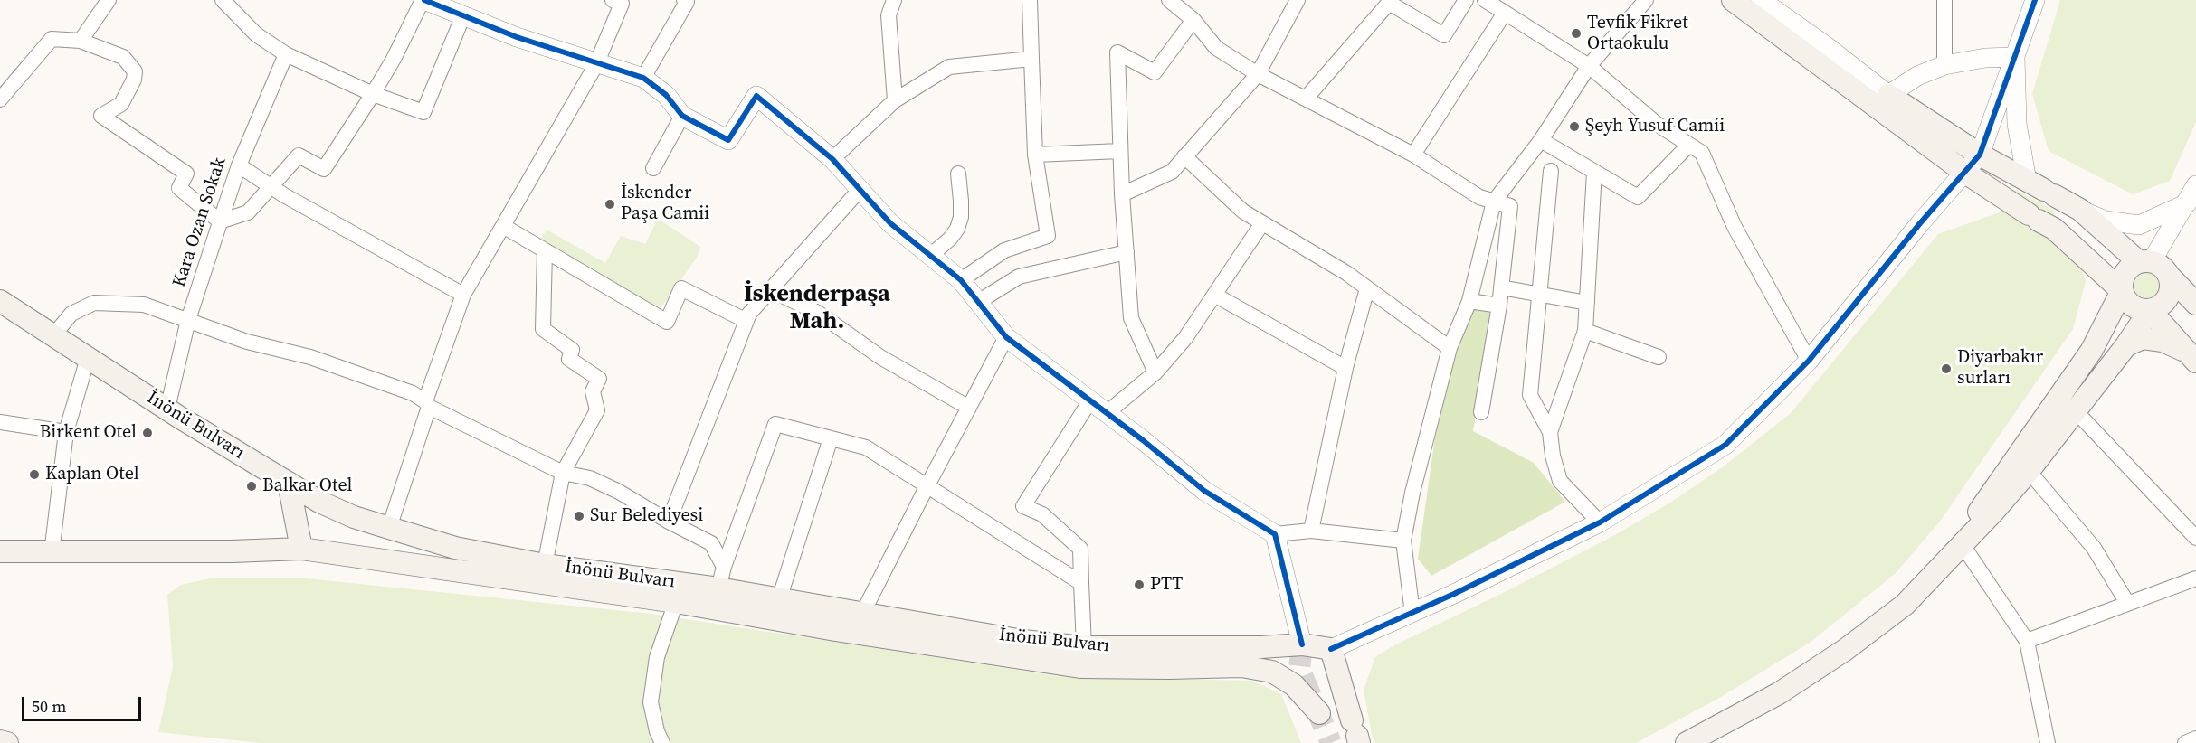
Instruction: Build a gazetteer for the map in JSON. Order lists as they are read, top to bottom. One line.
{"streets":{"main road":["İnönü Bulvarı"],"street":["Kara Ozan Sokak"]},"crossings":[["Kara Ozan Sokak","İnönü Bulvarı"]],"districts":["İskenderpaşa Mah."],"places":["Tevfik Fikret Ortaokulu","Şeyh Yusuf Camii","İskender Paşa Camii","Diyarbakır surları","Birkent Otel","Kaplan Otel","Balkar Otel","Sur Belediyesi","PTT"],"scale_bar":"50 m"}
